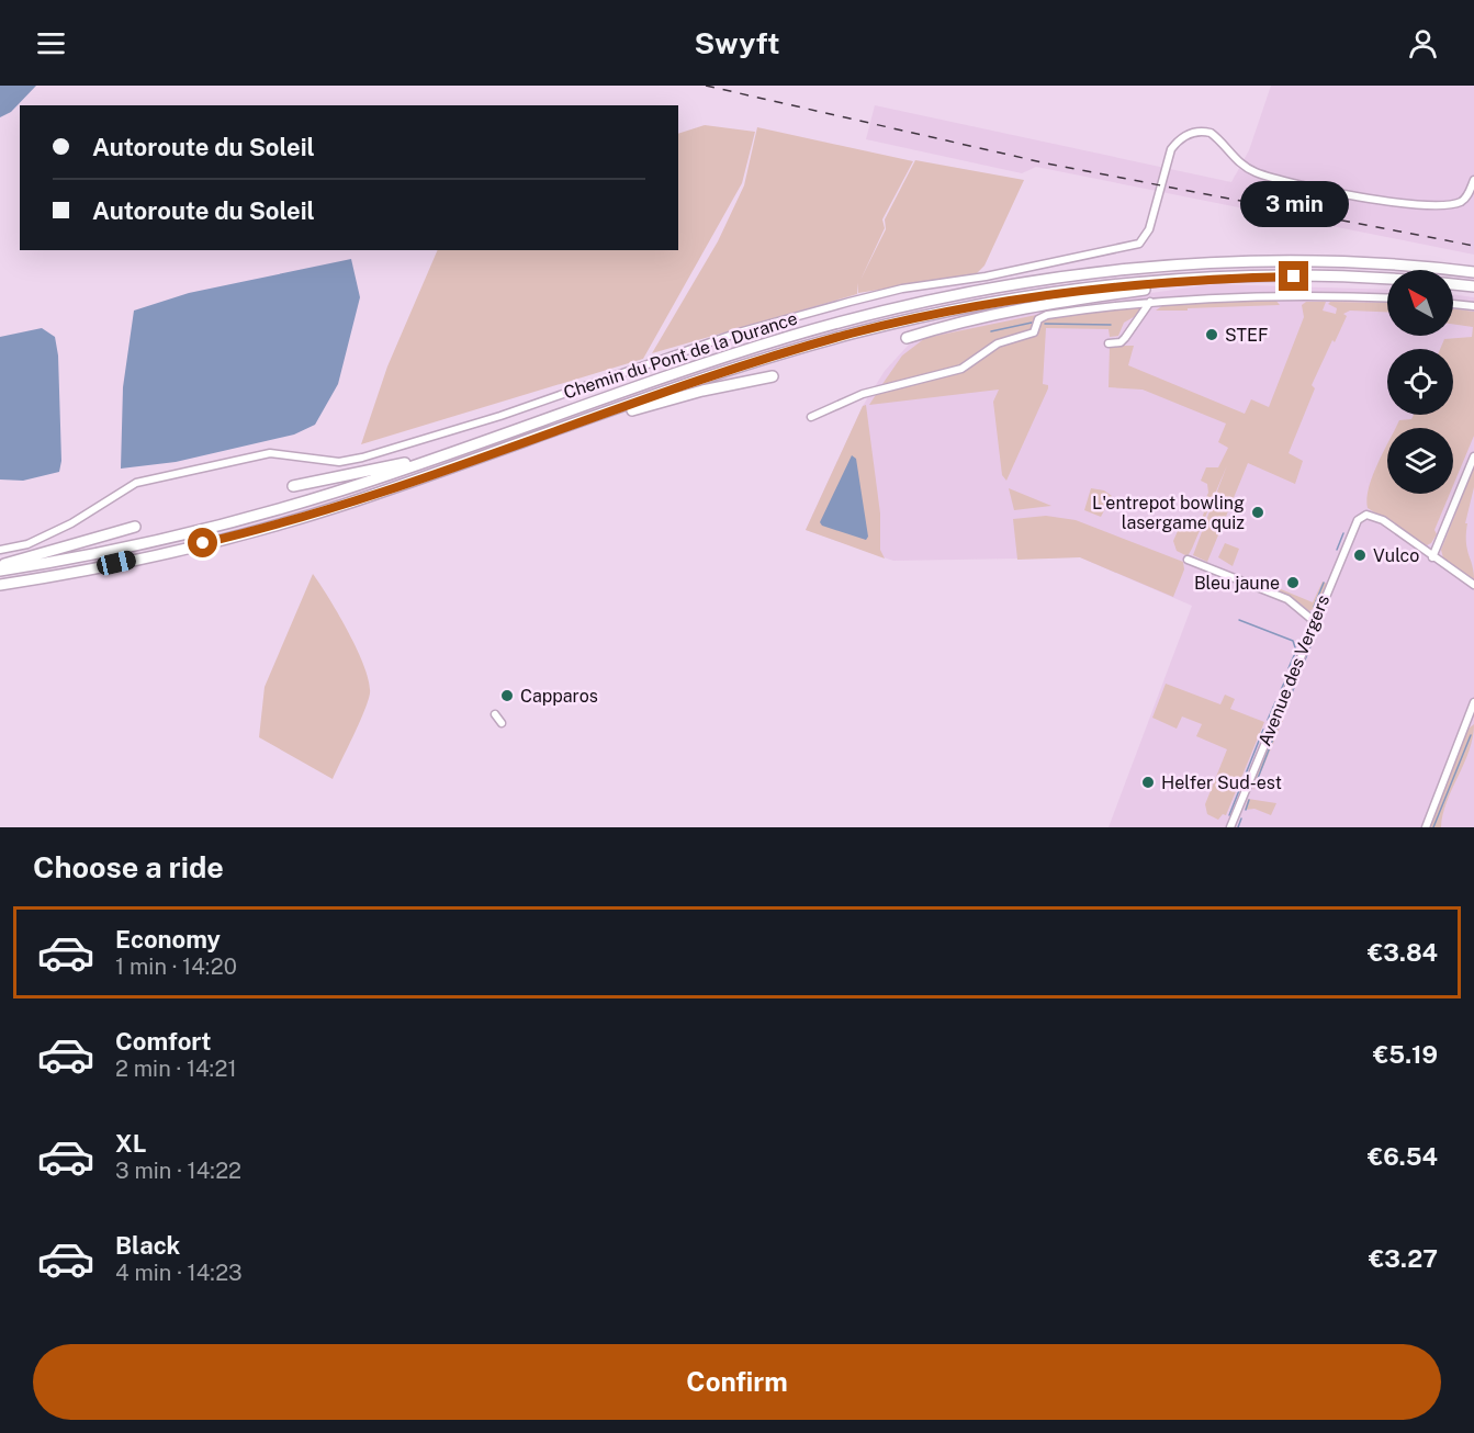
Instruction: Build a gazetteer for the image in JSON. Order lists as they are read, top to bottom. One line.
{"streets":{"street":["Chemin du Pont de la Durance","Avenue des Vergers"]},"places":["STEF","L'entrepot bowling lasergame quiz","Vulco","Bleu jaune","Capparos","Helfer Sud-est"],"north":"top left","page":{"header":"Swyft","banner":["Autoroute du Soleil","Autoroute du Soleil"],"bubble":"3 min","heading":"Choose a ride","list":[{"name":"Economy","note":"1 min · 14:20","value":"€3.84"},{"name":"Comfort","note":"2 min · 14:21","value":"€5.19"},{"name":"XL","note":"3 min · 14:22","value":"€6.54"},{"name":"Black","note":"4 min · 14:23","value":"€3.27"}],"buttons":"Confirm"}}
